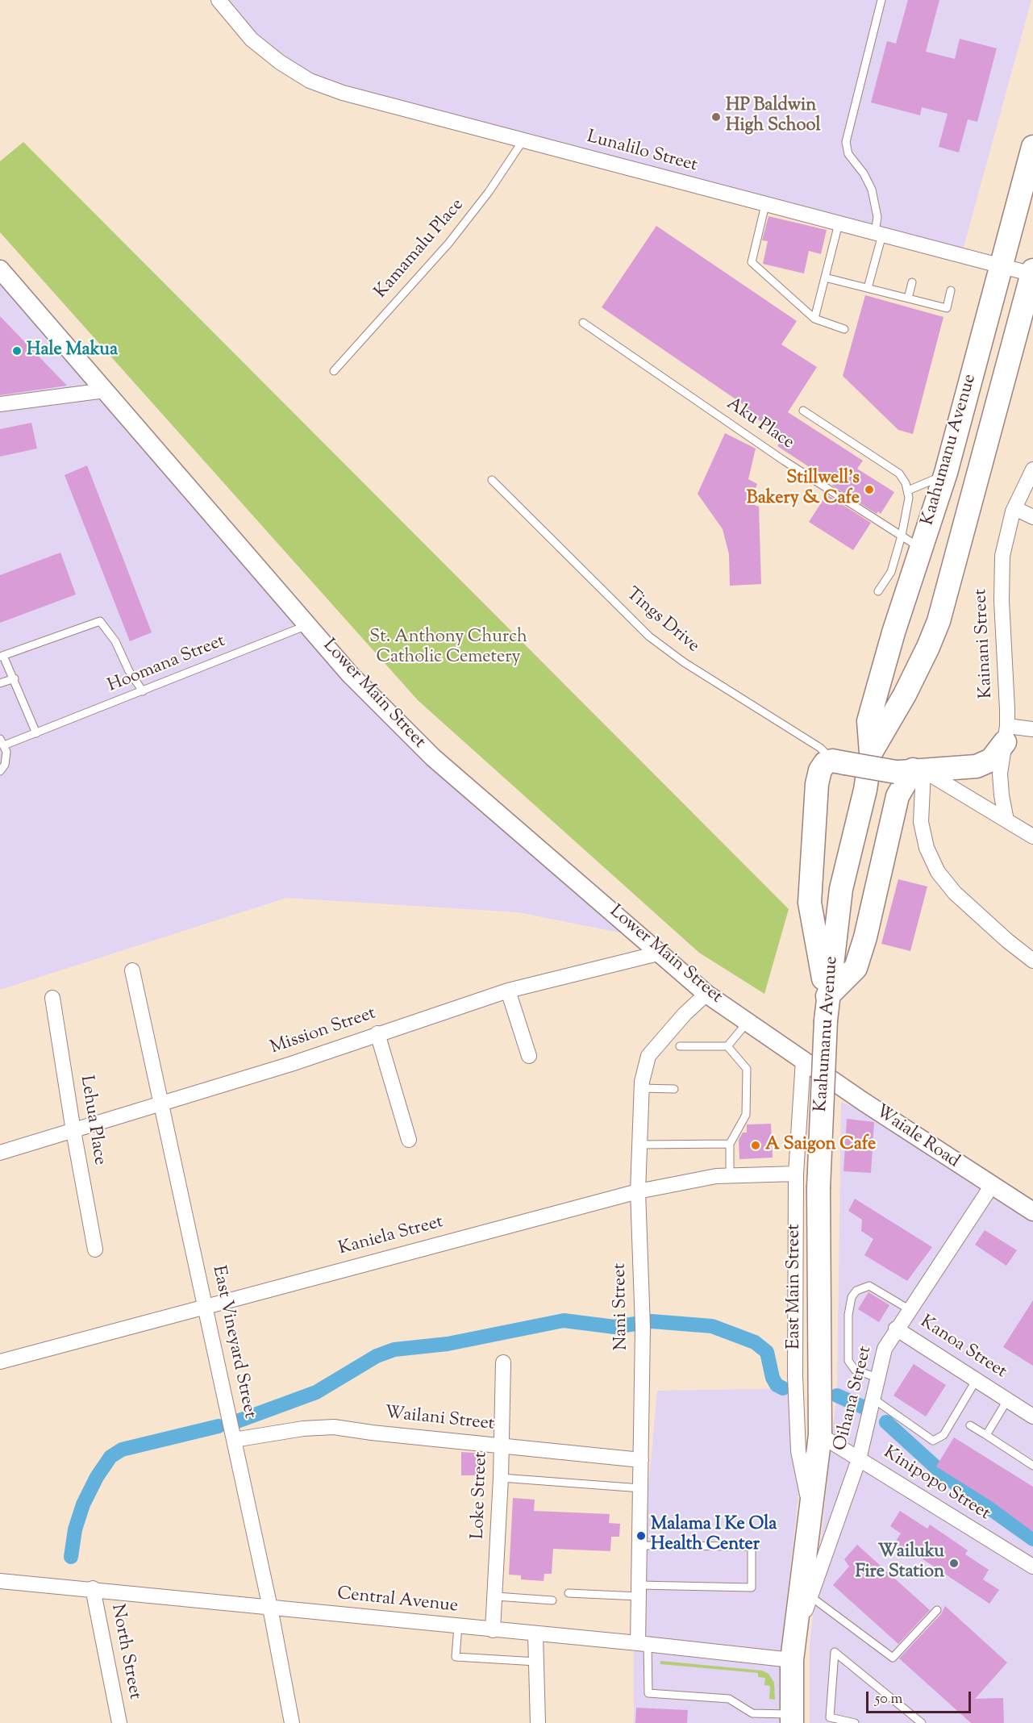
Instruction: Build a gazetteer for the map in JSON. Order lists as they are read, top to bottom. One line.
{"streets":{"main road":["Kaahumanu Avenue","East Main Street"],"street":["Lunalilo Street","Kainani Street","Lower Main Street","Mission Street","Lehua Place","Waiale Road","Kaniela Street","Nani Street","East Vineyard Street","Kanoa Street","Oihana Street","Wailani Street","Kinipopo Street","Loke Street","Central Avenue","North Street"],"lane":["Kamamalu Place","Aku Place","Tings Drive","Hoomana Street"]},"crossings":[["Lunalilo Street","Kamamalu Place"],["Lunalilo Street","Kaahumanu Avenue"],["Aku Place","Kaahumanu Avenue"],["Kaahumanu Avenue","East Main Street"],["Kaahumanu Avenue","Kinipopo Street"],["Hoomana Street","Lower Main Street"],["Lower Main Street","Mission Street"],["Lower Main Street","Waiale Road"],["Lower Main Street","East Main Street"],["Lower Main Street","Nani Street"],["Mission Street","Lehua Place"],["Mission Street","East Vineyard Street"],["Waiale Road","East Main Street"],["Waiale Road","Oihana Street"],["Kaniela Street","East Main Street"],["Kaniela Street","Nani Street"],["Kaniela Street","East Vineyard Street"],["East Main Street","Oihana Street"],["East Main Street","Kinipopo Street"],["East Main Street","Central Avenue"],["Nani Street","Wailani Street"],["Nani Street","Central Avenue"],["East Vineyard Street","Wailani Street"],["East Vineyard Street","Central Avenue"],["Kanoa Street","Oihana Street"],["Oihana Street","Kinipopo Street"],["Oihana Street","Central Avenue"],["Wailani Street","Loke Street"],["Loke Street","Central Avenue"],["Central Avenue","North Street"]],"parks":["St. Anthony Church Catholic Cemetery"],"places":["HP Baldwin High School","Hale Makua","Stillwell's Bakery & Cafe","A Saigon Cafe","Malama I Ke Ola Health Center","Wailuku Fire Station"],"scale_bar":"50 m"}
